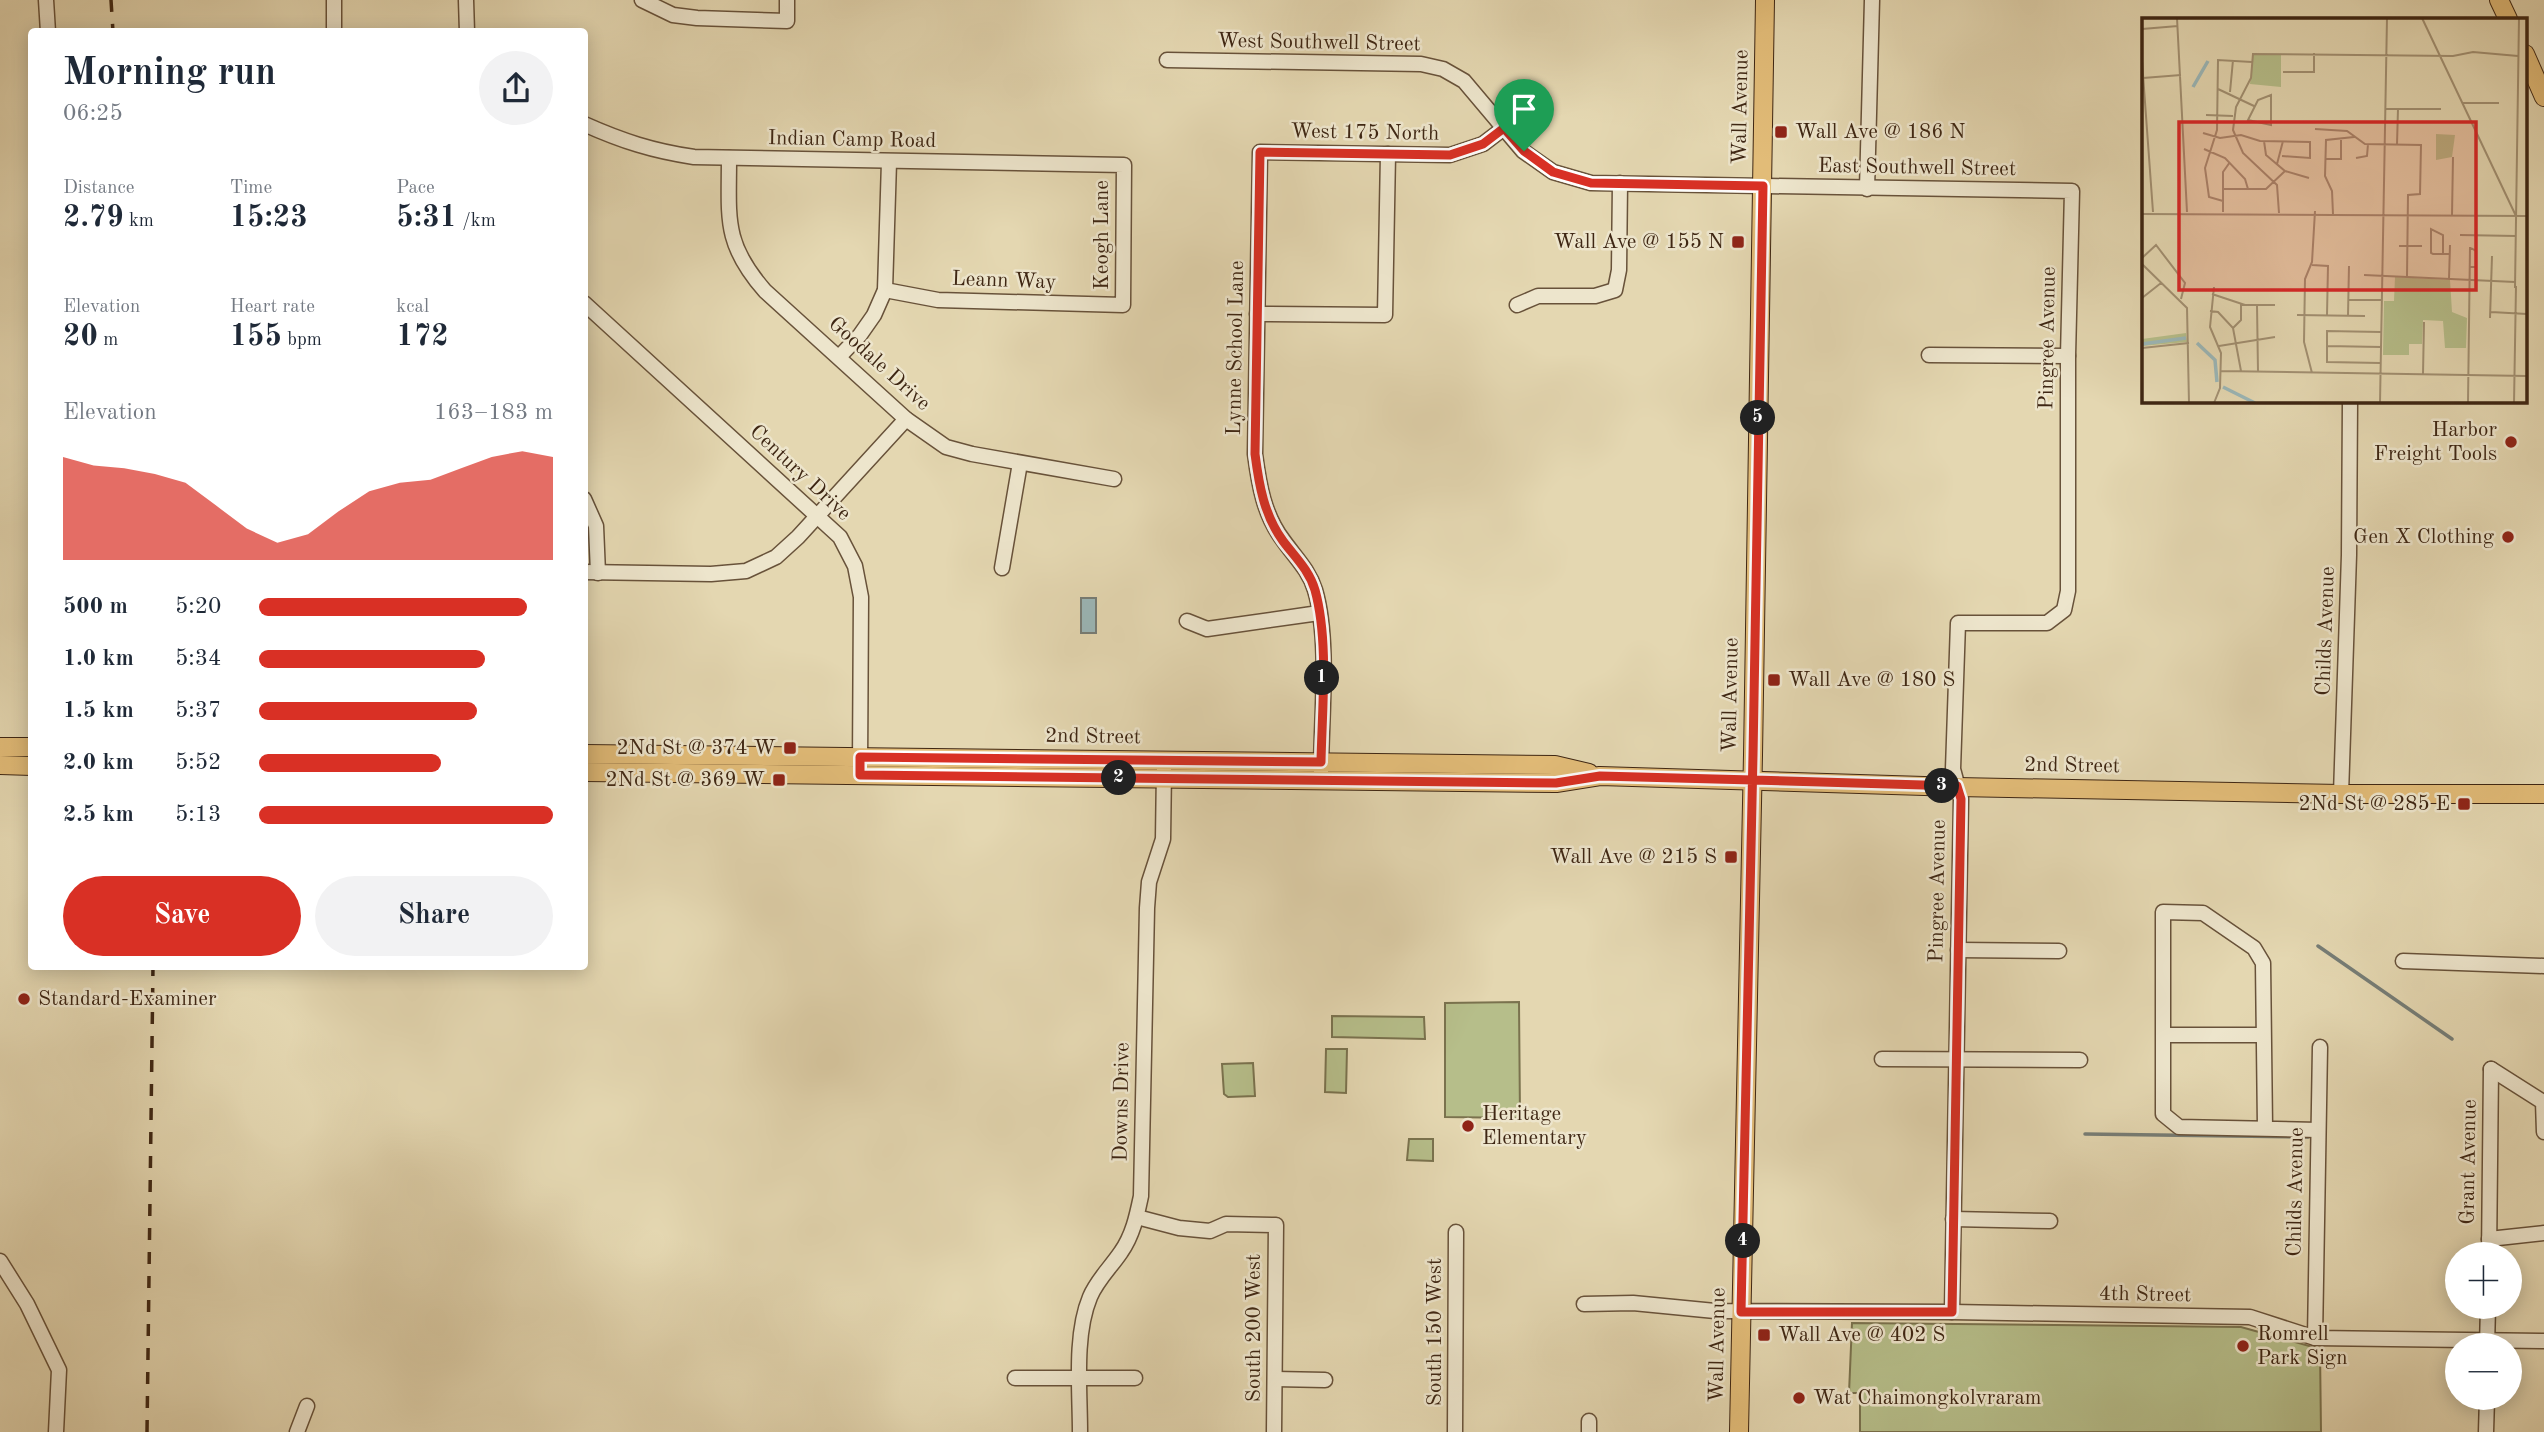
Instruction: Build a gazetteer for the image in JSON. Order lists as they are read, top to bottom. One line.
{"streets":{"main road":["Wall Avenue","2nd Street"],"street":["West Southwell Street","West 175 North","Indian Camp Road","East Southwell Street","Keogh Lane","Leann Way","Pingree Avenue","Lynne School Lane","Goodale Drive","Century Drive","Childs Avenue","Downs Drive","Grant Avenue","4th Street","South 200 West","South 150 West"]},"crossings":[["West Southwell Street","Wall Avenue"],["West Southwell Street","West 175 North"],["West Southwell Street","East Southwell Street"],["Wall Avenue","East Southwell Street"],["Wall Avenue","2nd Street"],["Wall Avenue","4th Street"],["West 175 North","Lynne School Lane"],["Indian Camp Road","Keogh Lane"],["Indian Camp Road","Goodale Drive"],["East Southwell Street","Pingree Avenue"],["Keogh Lane","Leann Way"],["Pingree Avenue","2nd Street"],["Pingree Avenue","4th Street"],["Lynne School Lane","2nd Street"],["Century Drive","2nd Street"],["Childs Avenue","2nd Street"],["Childs Avenue","4th Street"],["2nd Street","Downs Drive"],["Downs Drive","South 200 West"]],"places":{"transit":["Wall Ave @ 186 N","Wall Ave @ 155 N","Wall Ave @ 180 S","2Nd St @ 374 W","2Nd St @ 369 W","2Nd St @ 285 E","Wall Ave @ 215 S","Wall Ave @ 402 S"],"other":["Harbor Freight Tools","Gen X Clothing","Standard-Examiner","Heritage Elementary","Romrell Park Sign","Wat Chaimongkolvraram"]},"page":{"heading":["Morning run","06:25"],"stats":[["Distance","2.79 km"],["Time","15:23"],["Pace","5:31 /km"],["Elevation","20 m"],["Heart rate","155 bpm"],["kcal","172"]],"chart":["Elevation","163–183 m"],"pins":["5","1","2","3","4"],"list":[{"name":"500 m","note":"5:20"},{"name":"1.0 km","note":"5:34"},{"name":"1.5 km","note":"5:37"},{"name":"2.0 km","note":"5:52"},{"name":"2.5 km","note":"5:13"}],"buttons":["Save","Share"],"map_buttons":["+","−"]}}
